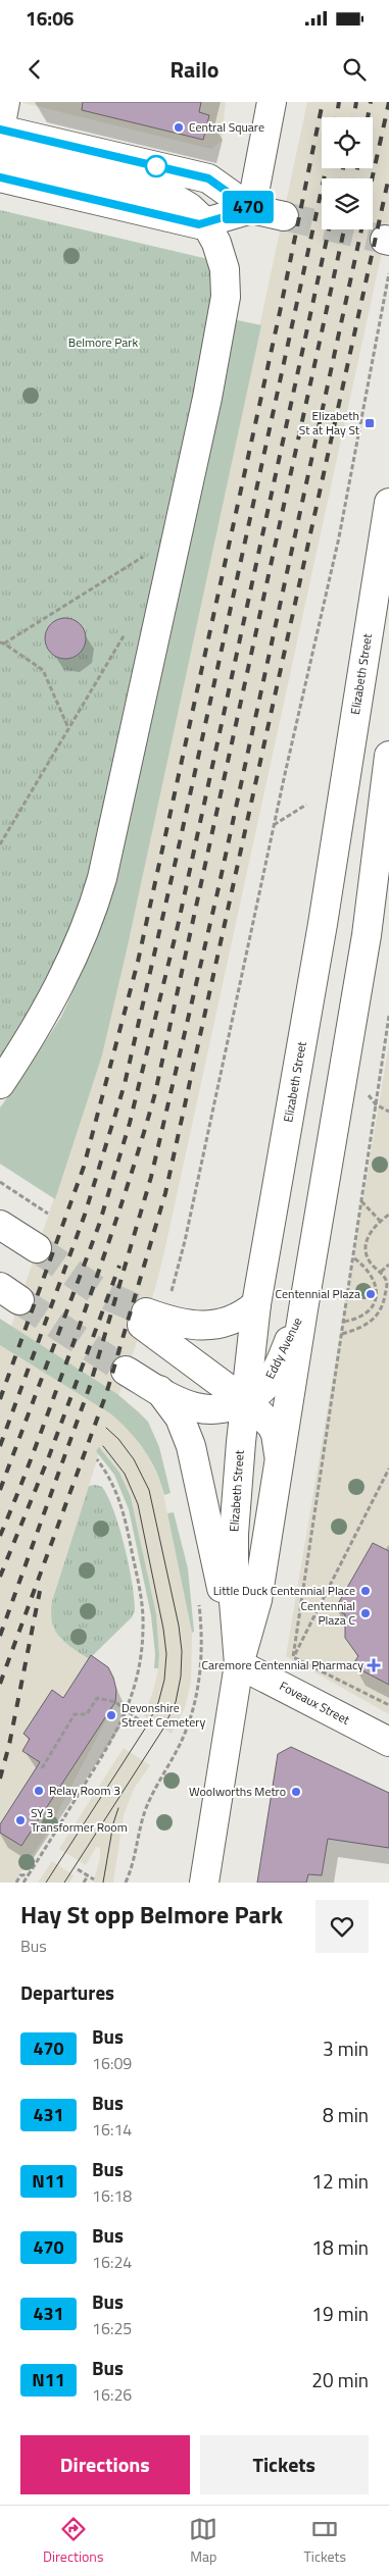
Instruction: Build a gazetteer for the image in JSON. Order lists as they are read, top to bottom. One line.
{"streets":{"main road":["Elizabeth Street","Eddy Avenue","Foveaux Street"]},"crossings":[["Elizabeth Street","Eddy Avenue"],["Elizabeth Street","Foveaux Street"]],"parks":["Belmore Park"],"places":{"other":["Central Square","Centennial Plaza","Little Duck Centennial Place","Centennial Plaza C","Devonshire Street Cemetery","Relay Room 3","Woolworths Metro","SY 3 Transformer Room"],"transit":["Elizabeth St at Hay St"],"health":["Caremore Centennial Pharmacy"]},"lines":["bus line 470"],"page":{"status":"16:06","header":"Railo","on_map":"470","heading":[["Hay St opp Belmore Park","Bus"],"Departures"],"list":[{"mark":"470","name":"Bus","note":"16:09","value":"3 min"},{"mark":"431","name":"Bus","note":"16:14","value":"8 min"},{"mark":"N11","name":"Bus","note":"16:18","value":"12 min"},{"mark":"470","name":"Bus","note":"16:24","value":"18 min"},{"mark":"431","name":"Bus","note":"16:25","value":"19 min"},{"mark":"N11","name":"Bus","note":"16:26","value":"20 min"}],"buttons":["Directions","Tickets"],"tabs":["Directions","Map","Tickets"]}}
